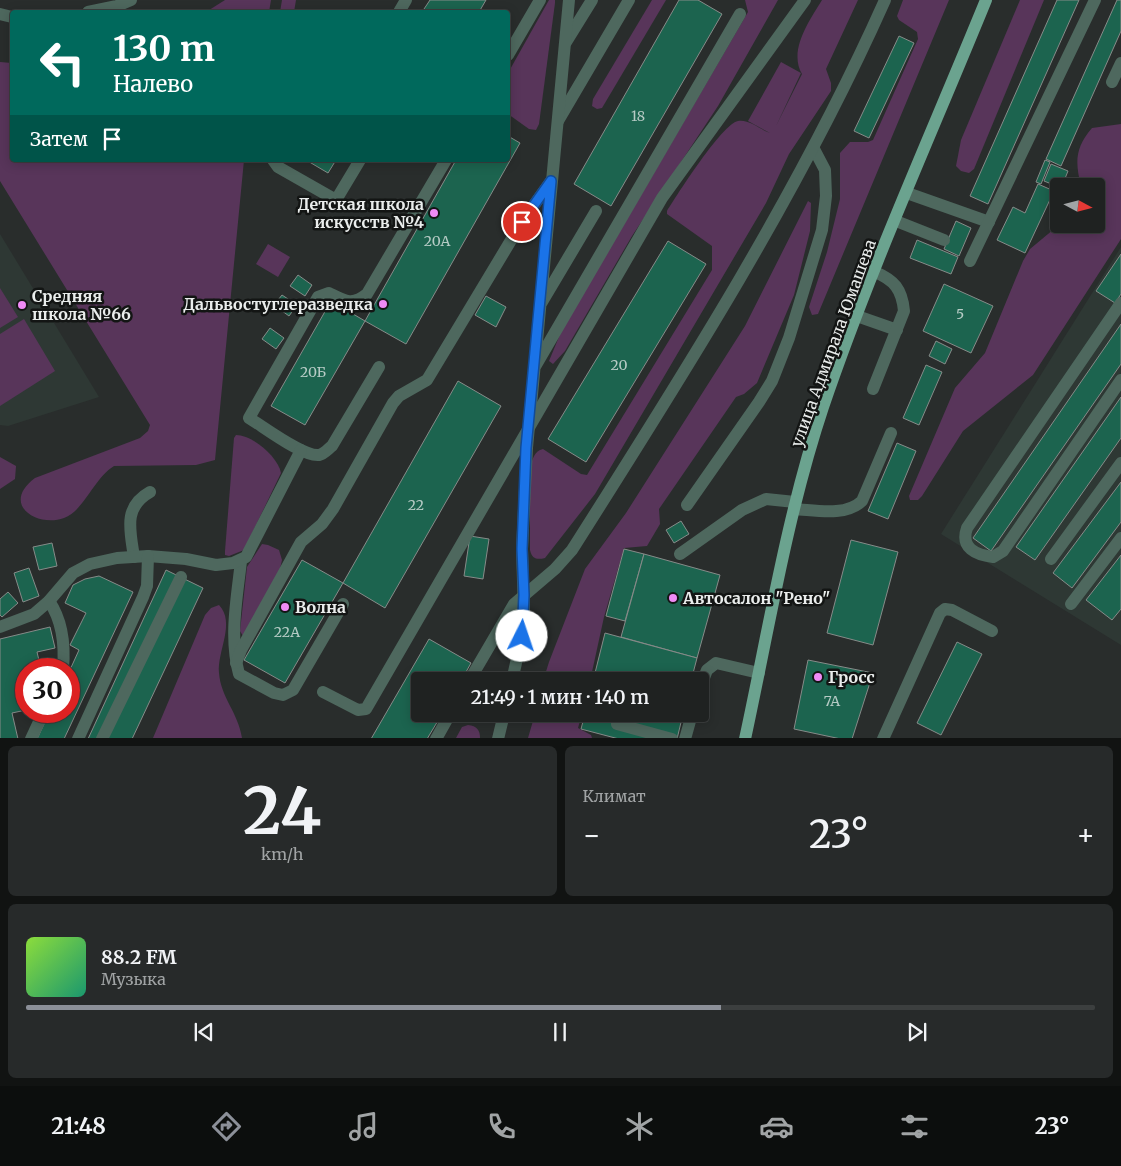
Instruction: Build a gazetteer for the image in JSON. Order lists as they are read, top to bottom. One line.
{"streets":{"main road":["улица Адмирала Юмашева"]},"places":["Детская школа искусств №4","Дальвостуглеразведка","Средняя школа №66","Автосалон \"Рено\"","Волна","Гросс"],"house_numbers":["18","20А","5","20","20Б","22","22А","7А"],"north":"right","page":{"turn":["130 m","Налево"],"then":"Затем","limit":"30","trip":"21:49 · 1 мин · 140 m","tile":[["24","km/h"],"Климат"],"heat":["−","23°","+"],"song":["88.2 FM","Музыка"],"tabs":["21:48","23°"]}}
